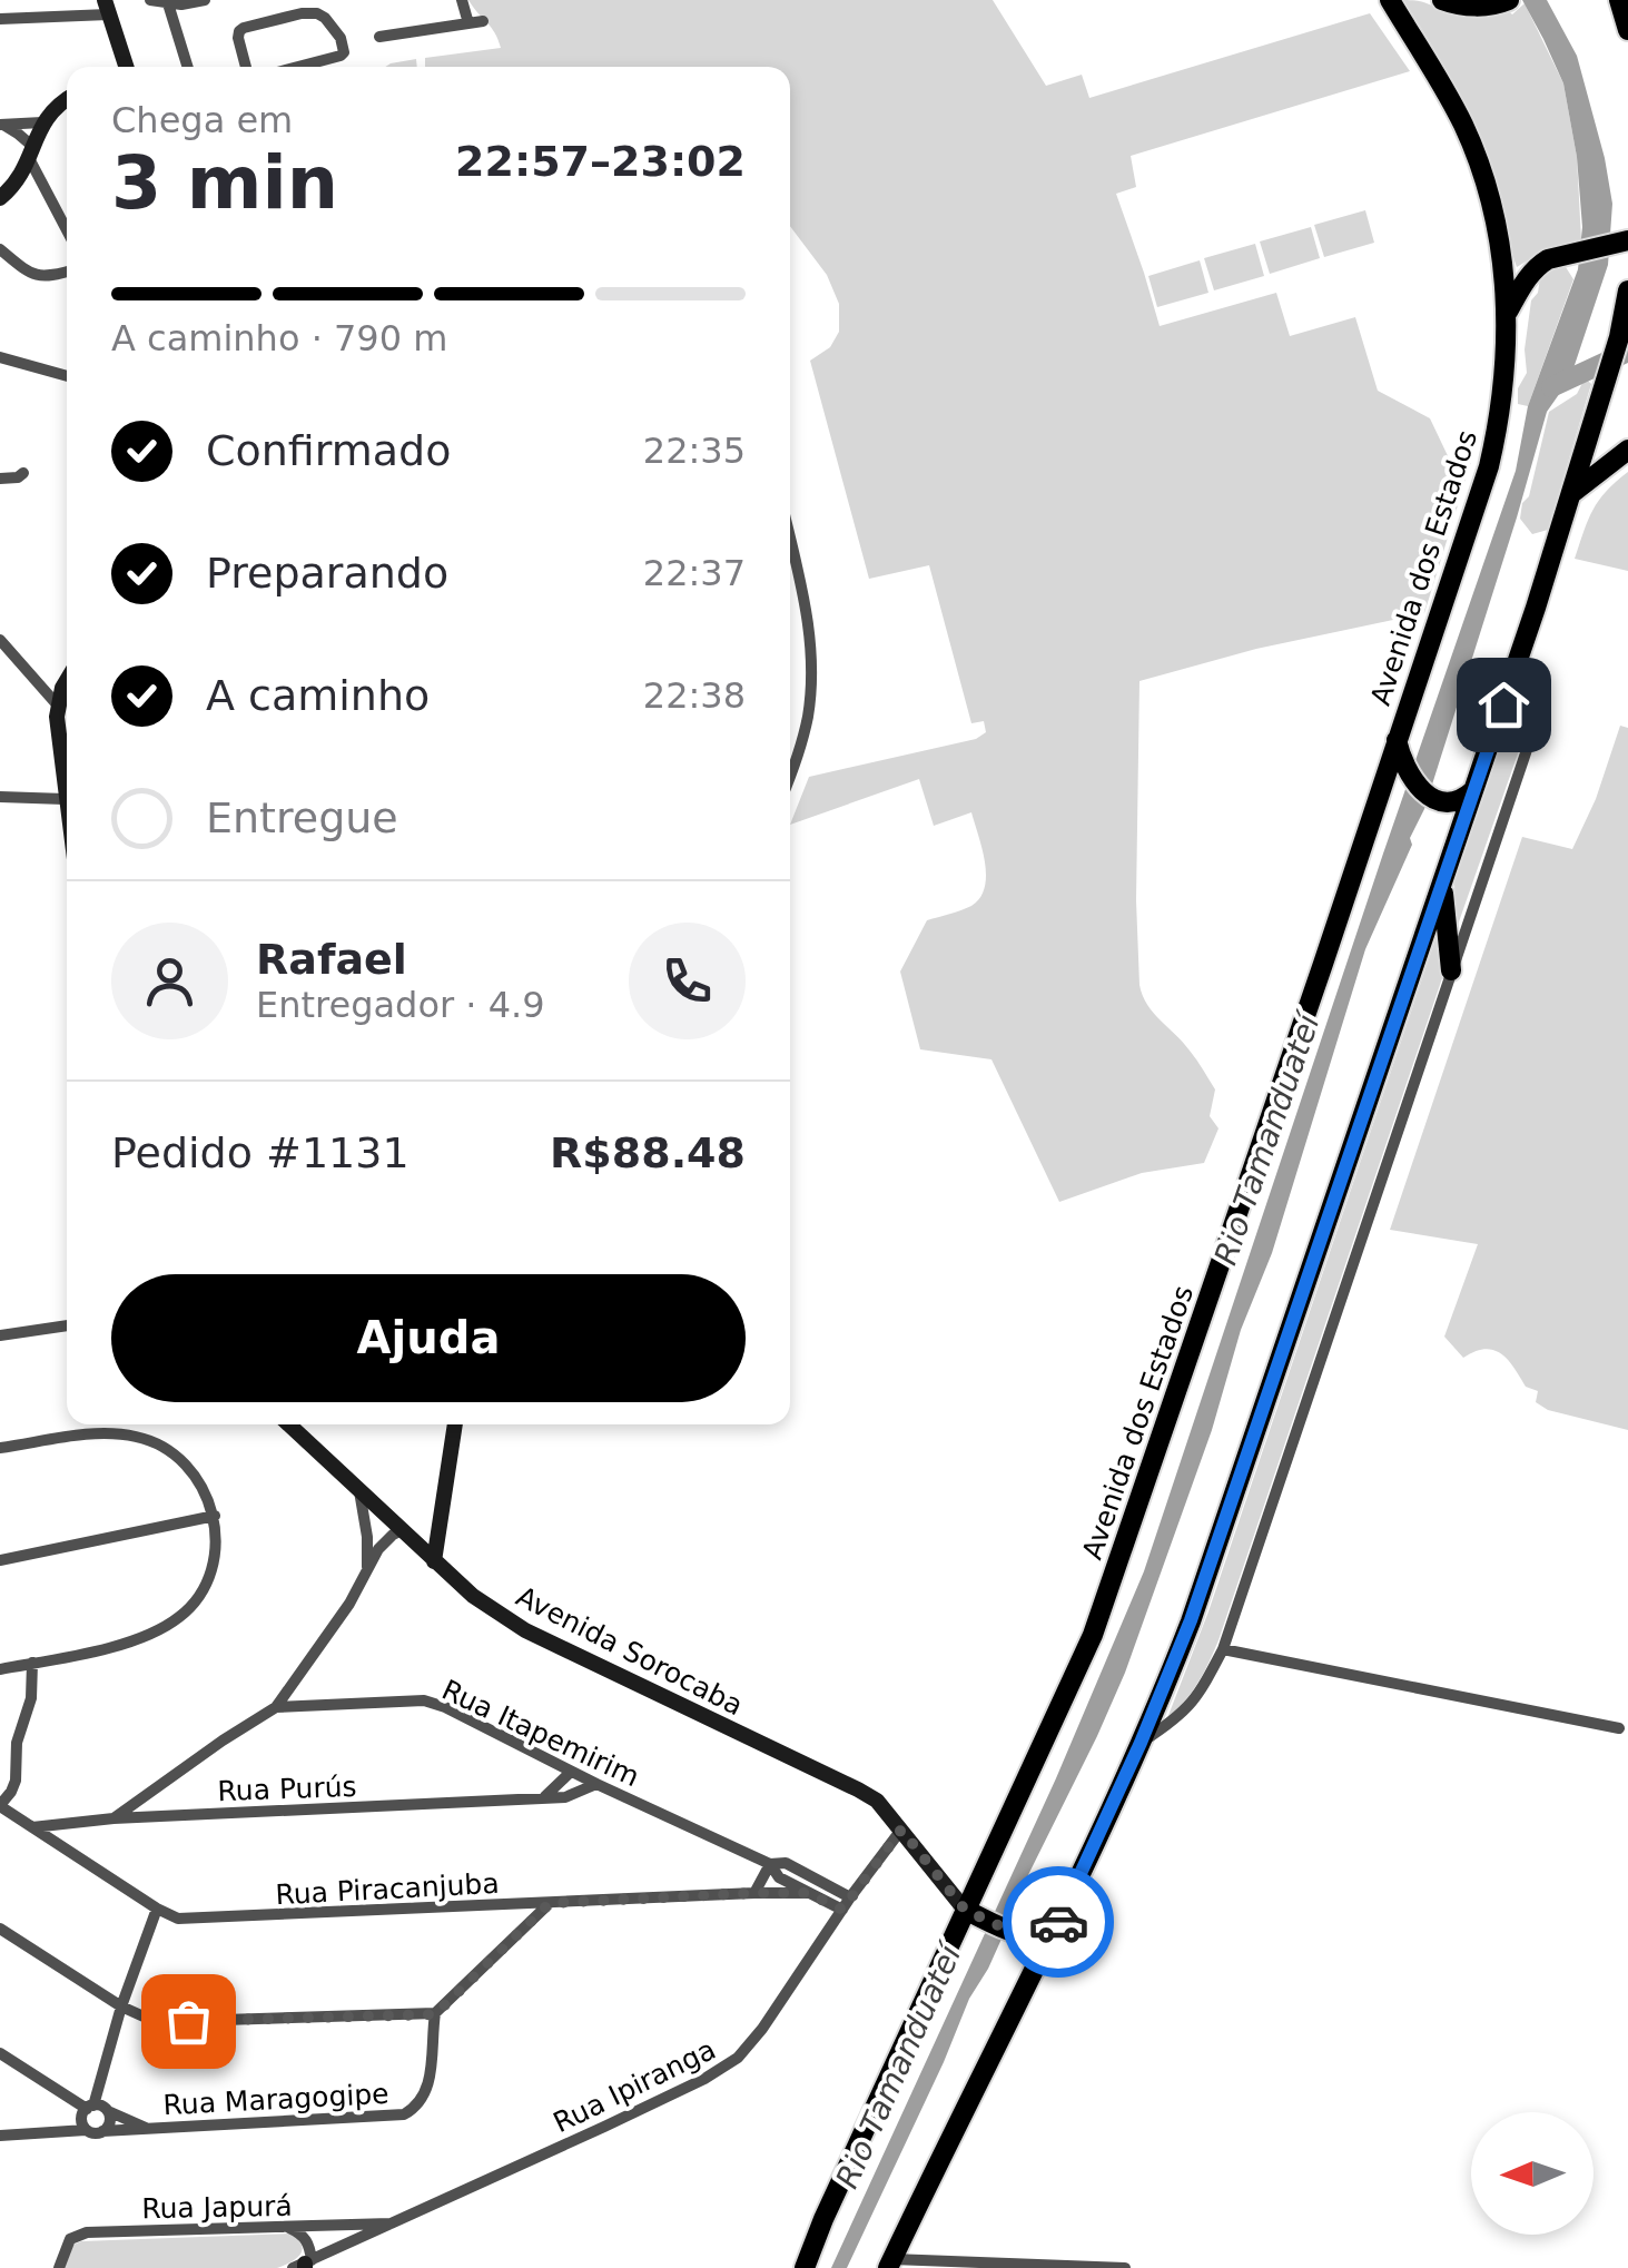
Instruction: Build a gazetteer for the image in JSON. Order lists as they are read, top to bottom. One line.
{"streets":{"highway":["Avenida dos Estados"],"street":["Avenida Sorocaba","Rua Itapemirim","Rua Purús","Rua Piracanjuba","Rua Ipiranga","Rua Maragogipe","Rua Japurá"]},"crossings":[["Avenida dos Estados","Avenida Sorocaba"],["Avenida Sorocaba","Rua Ipiranga"],["Rua Itapemirim","Rua Purús"],["Rua Itapemirim","Rua Piracanjuba"],["Rua Itapemirim","Rua Ipiranga"],["Rua Purús","Rua Piracanjuba"],["Rua Ipiranga","Rua Japurá"]],"water":["Rio Tamanduateí"],"north":"left","page":{"heading":["3 min","Chega em","22:57–23:02"],"panel":["Rafael","Entregador · 4.9","Pedido #1131","R$88.48"],"bar":"A caminho · 790 m","list":[["Confirmado","22:35"],["Preparando","22:37"],["A caminho","22:38"],"Entregue"],"buttons":"Ajuda"}}
